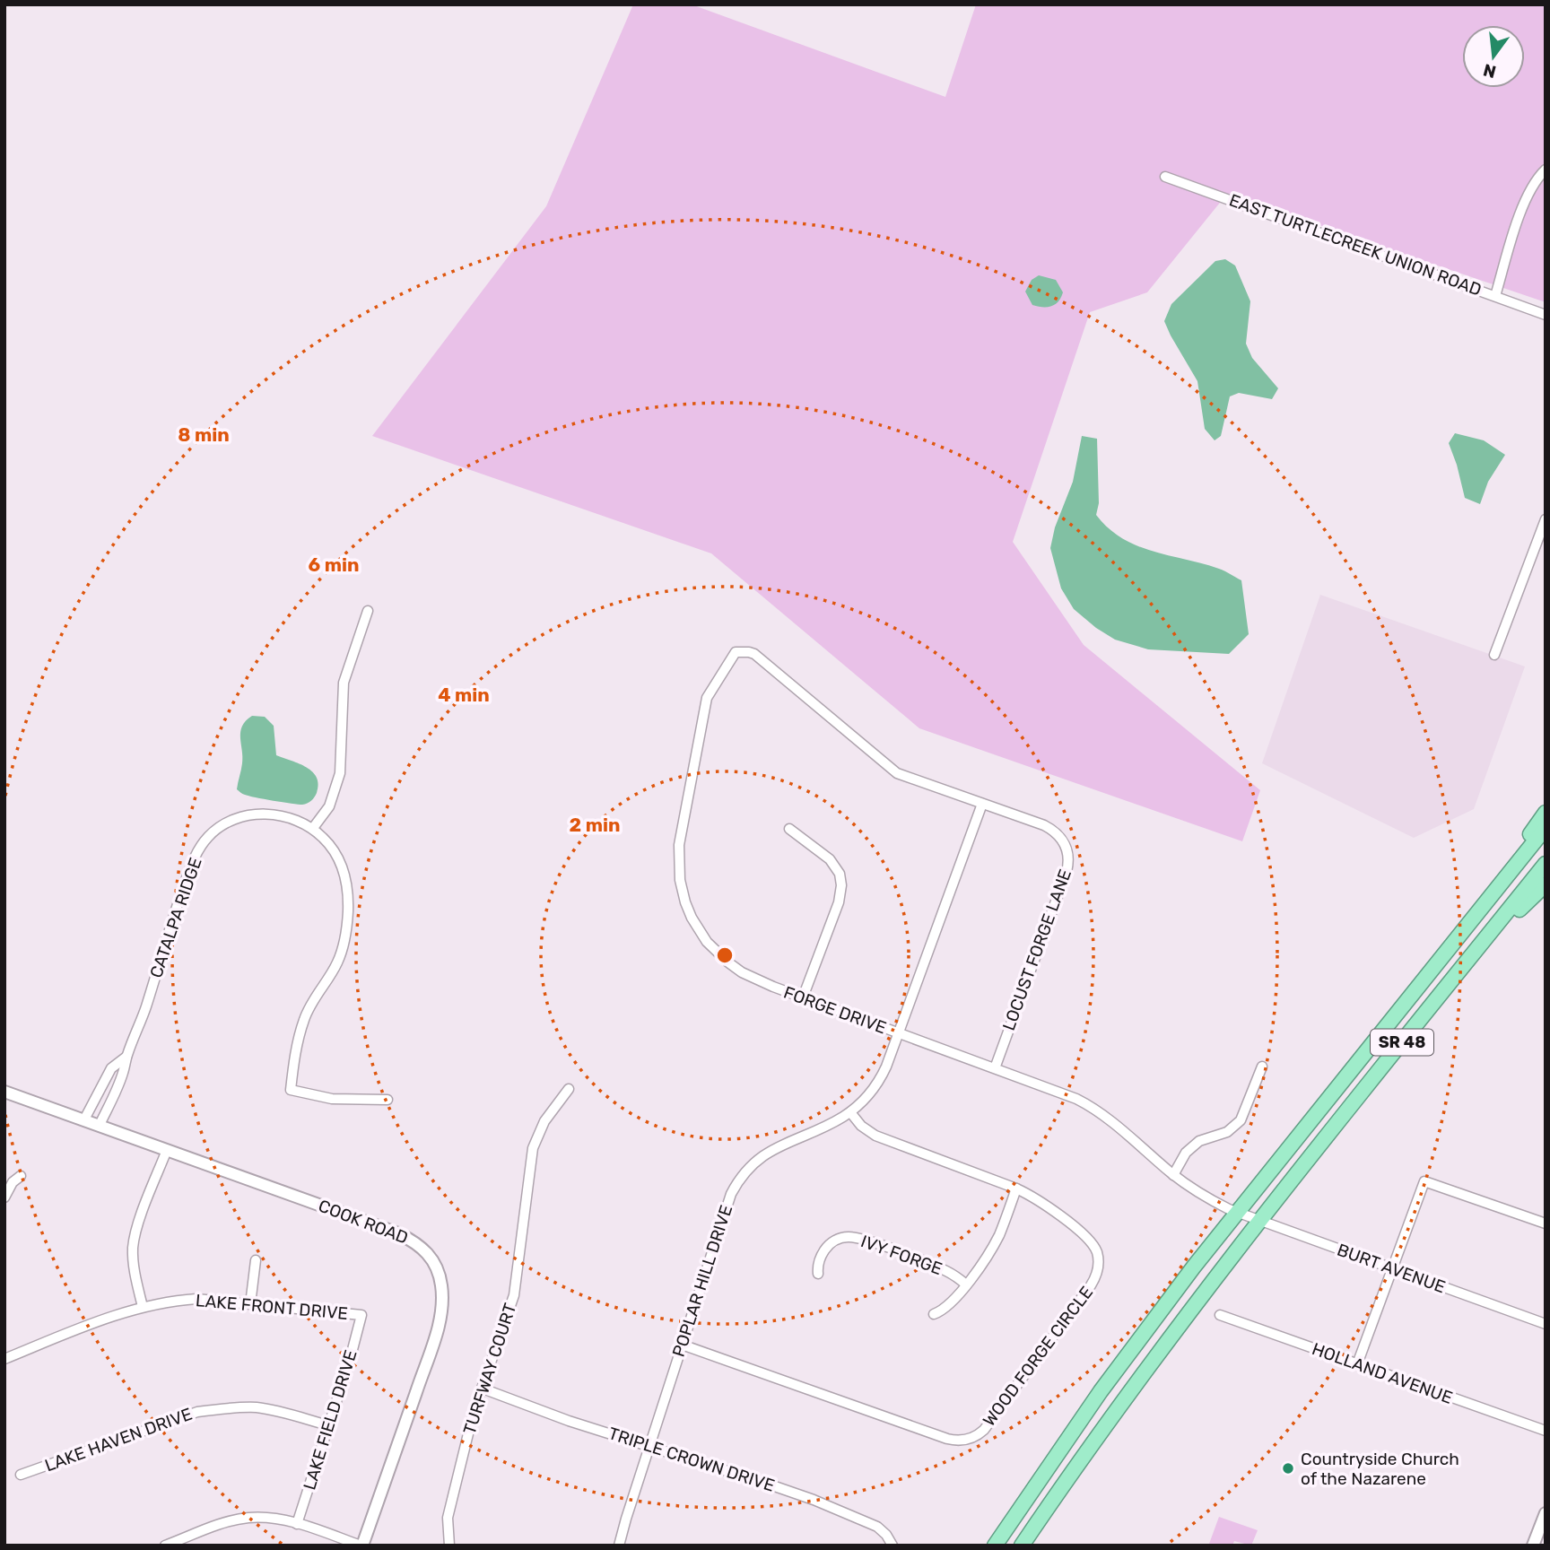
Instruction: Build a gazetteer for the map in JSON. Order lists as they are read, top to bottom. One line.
{"streets":{"highway":["SR 48"],"street":["EAST TURTLECREEK UNION ROAD","CATALPA RIDGE","LOCUST FORGE LANE","FORGE DRIVE","COOK ROAD","IVY FORGE","BURT AVENUE","POPLAR HILL DRIVE","LAKE FRONT DRIVE","WOOD FORGE CIRCLE","TURFWAY COURT","HOLLAND AVENUE","LAKE FIELD DRIVE","LAKE HAVEN DRIVE","TRIPLE CROWN DRIVE"]},"crossings":[["CATALPA RIDGE","COOK ROAD"],["LOCUST FORGE LANE","FORGE DRIVE"],["LOCUST FORGE LANE","POPLAR HILL DRIVE"],["FORGE DRIVE","SR 48"],["FORGE DRIVE","BURT AVENUE"],["FORGE DRIVE","POPLAR HILL DRIVE"],["SR 48","BURT AVENUE"],["POPLAR HILL DRIVE","WOOD FORGE CIRCLE"],["POPLAR HILL DRIVE","TRIPLE CROWN DRIVE"],["LAKE FRONT DRIVE","LAKE FIELD DRIVE"],["TURFWAY COURT","TRIPLE CROWN DRIVE"],["LAKE FIELD DRIVE","LAKE HAVEN DRIVE"]],"places":["Countryside Church of the Nazarene"],"north":"bottom","rings":["8 min","6 min","4 min","2 min"]}
